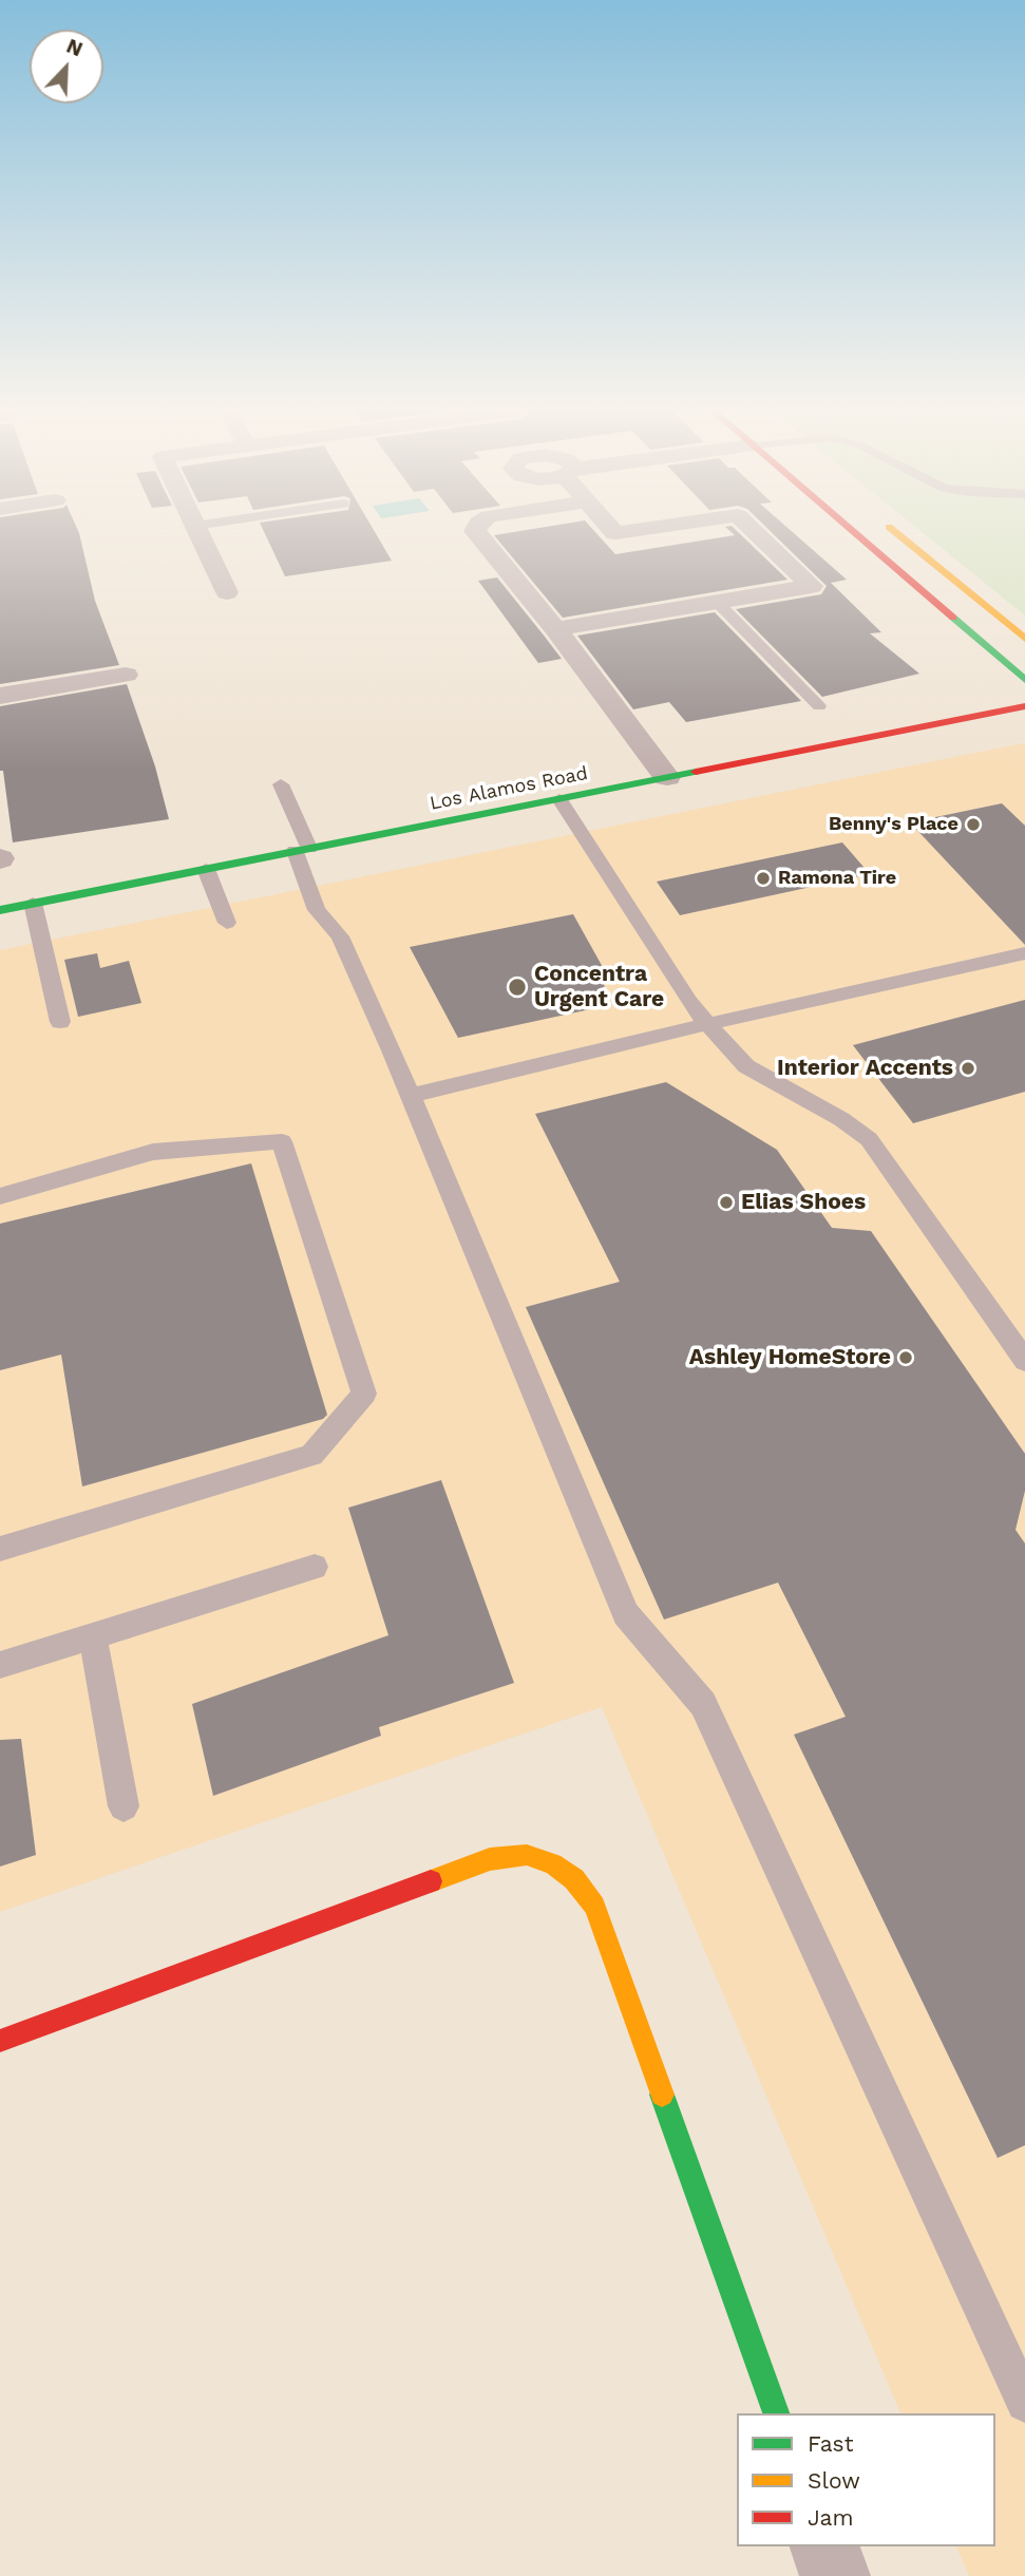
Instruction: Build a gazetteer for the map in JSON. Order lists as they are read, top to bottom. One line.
{"streets":{"main road":["Los Alamos Road"]},"places":["Benny's Place","Ramona Tire","Concentra Urgent Care","Interior Accents","Elias Shoes","Ashley HomeStore"],"legend":["Fast","Slow","Jam"],"north":"top right"}
